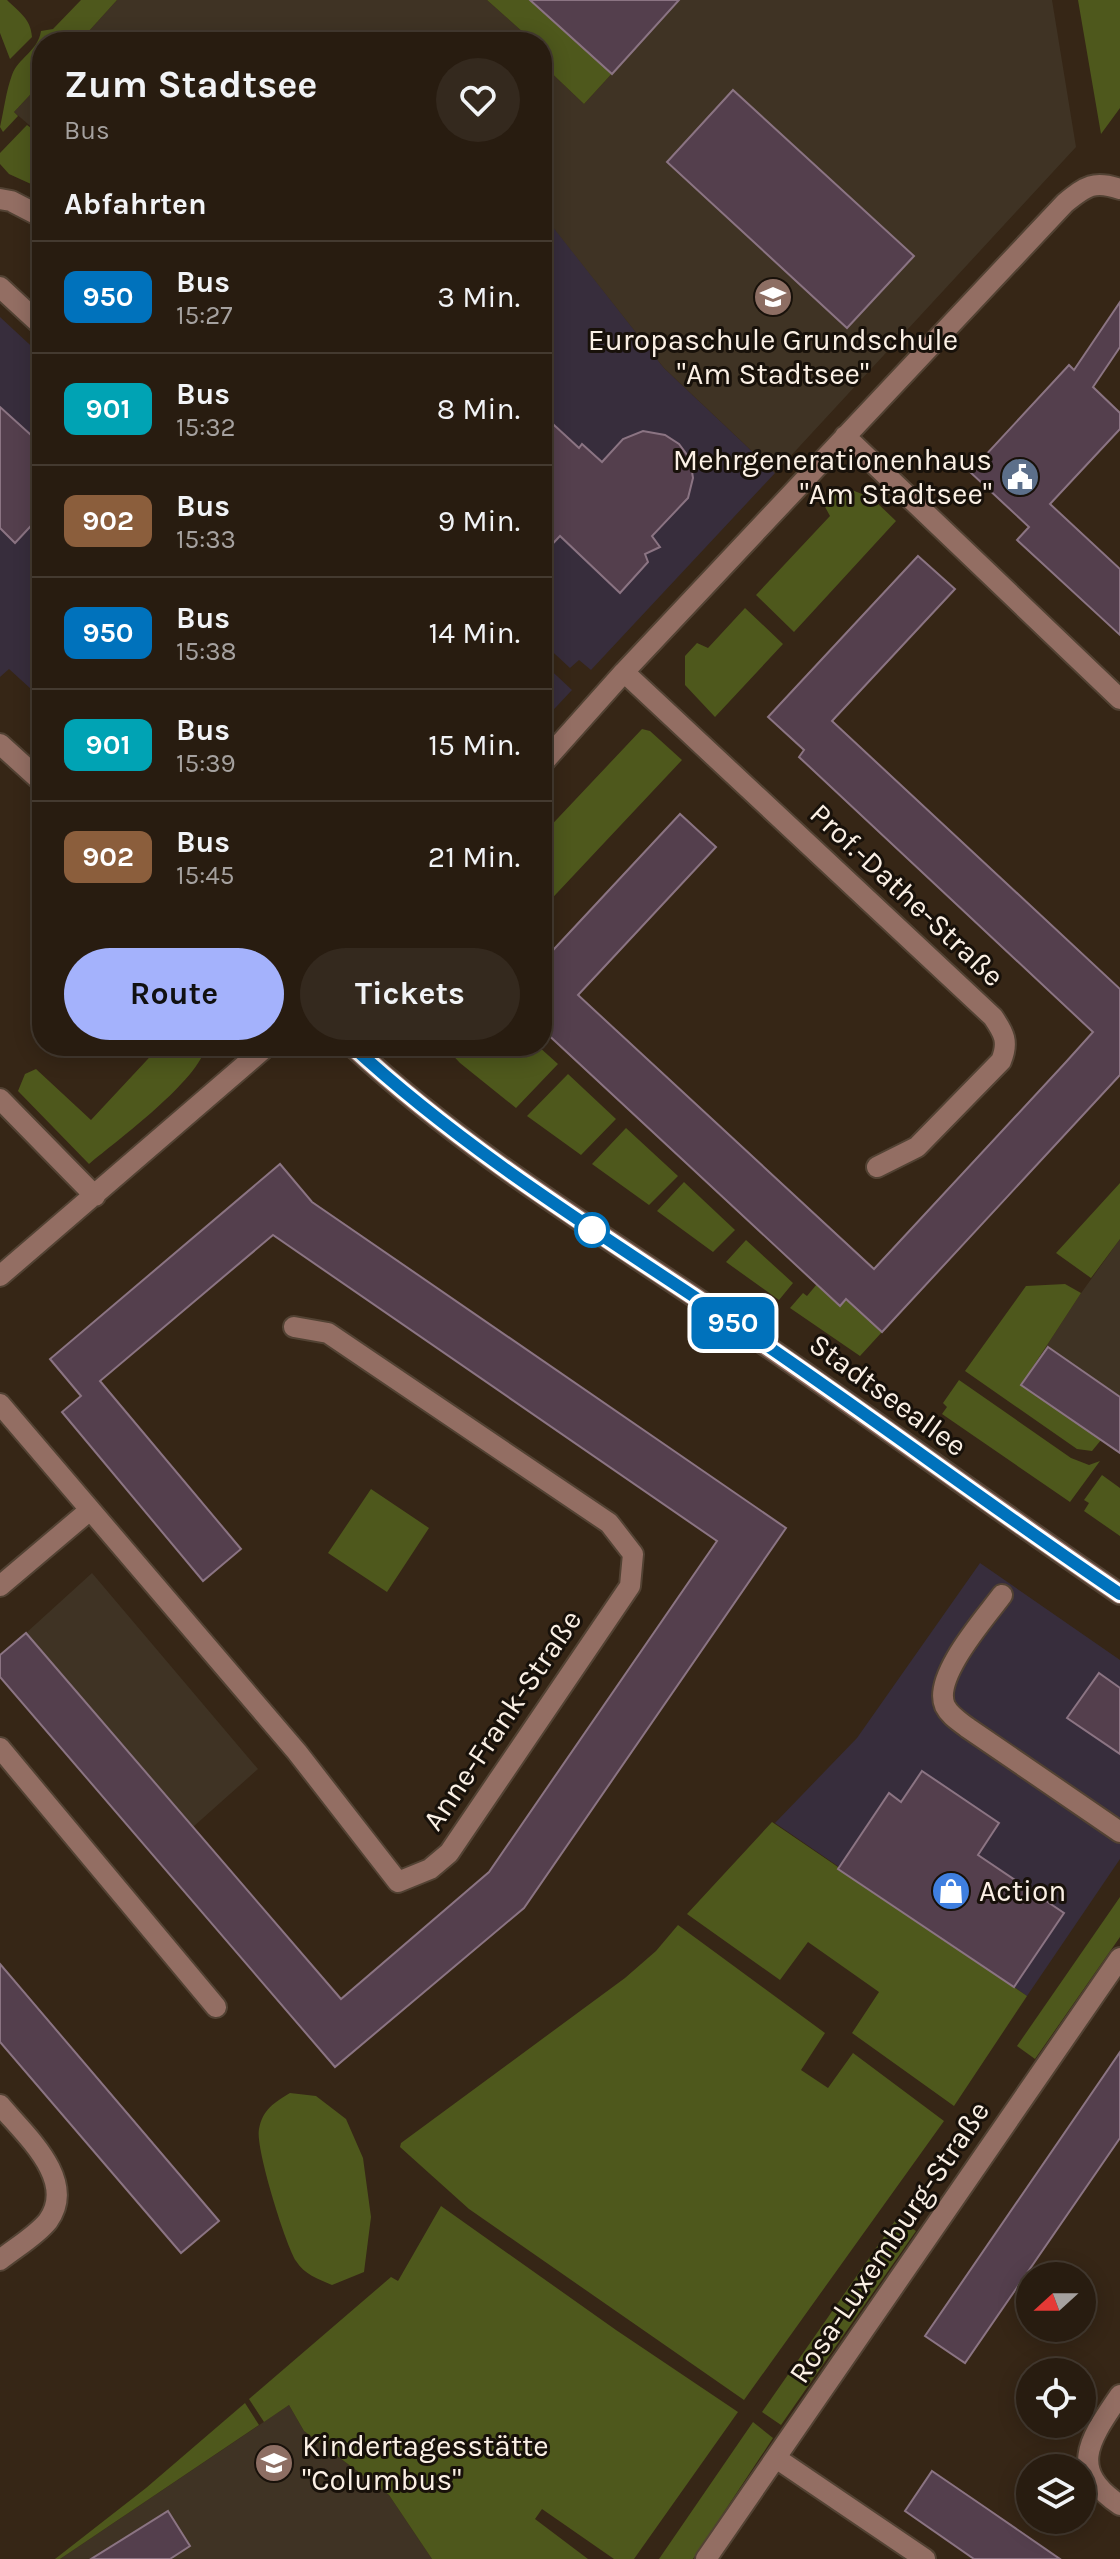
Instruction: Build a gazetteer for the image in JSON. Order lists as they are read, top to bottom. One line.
{"streets":{"street":["Prof.-Dathe-Straße","Stadtseeallee","Anne-Frank-Straße","Rosa-Luxemburg-Straße"]},"places":{"school or university":["Europaschule Grundschule \"Am Stadtsee\"","Kindertagesstätte \"Columbus\""],"public building":["Mehrgenerationenhaus \"Am Stadtsee\""],"shop":["Action"]},"lines":["bus line 950"],"north":"left","page":{"on_map":"950","heading":[["Zum Stadtsee","Bus"],"Abfahrten"],"list":[{"mark":"950","name":"Bus","note":"15:27","value":"3 Min."},{"mark":"901","name":"Bus","note":"15:32","value":"8 Min."},{"mark":"902","name":"Bus","note":"15:33","value":"9 Min."},{"mark":"950","name":"Bus","note":"15:38","value":"14 Min."},{"mark":"901","name":"Bus","note":"15:39","value":"15 Min."},{"mark":"902","name":"Bus","note":"15:45","value":"21 Min."}],"buttons":["Route","Tickets"]}}
